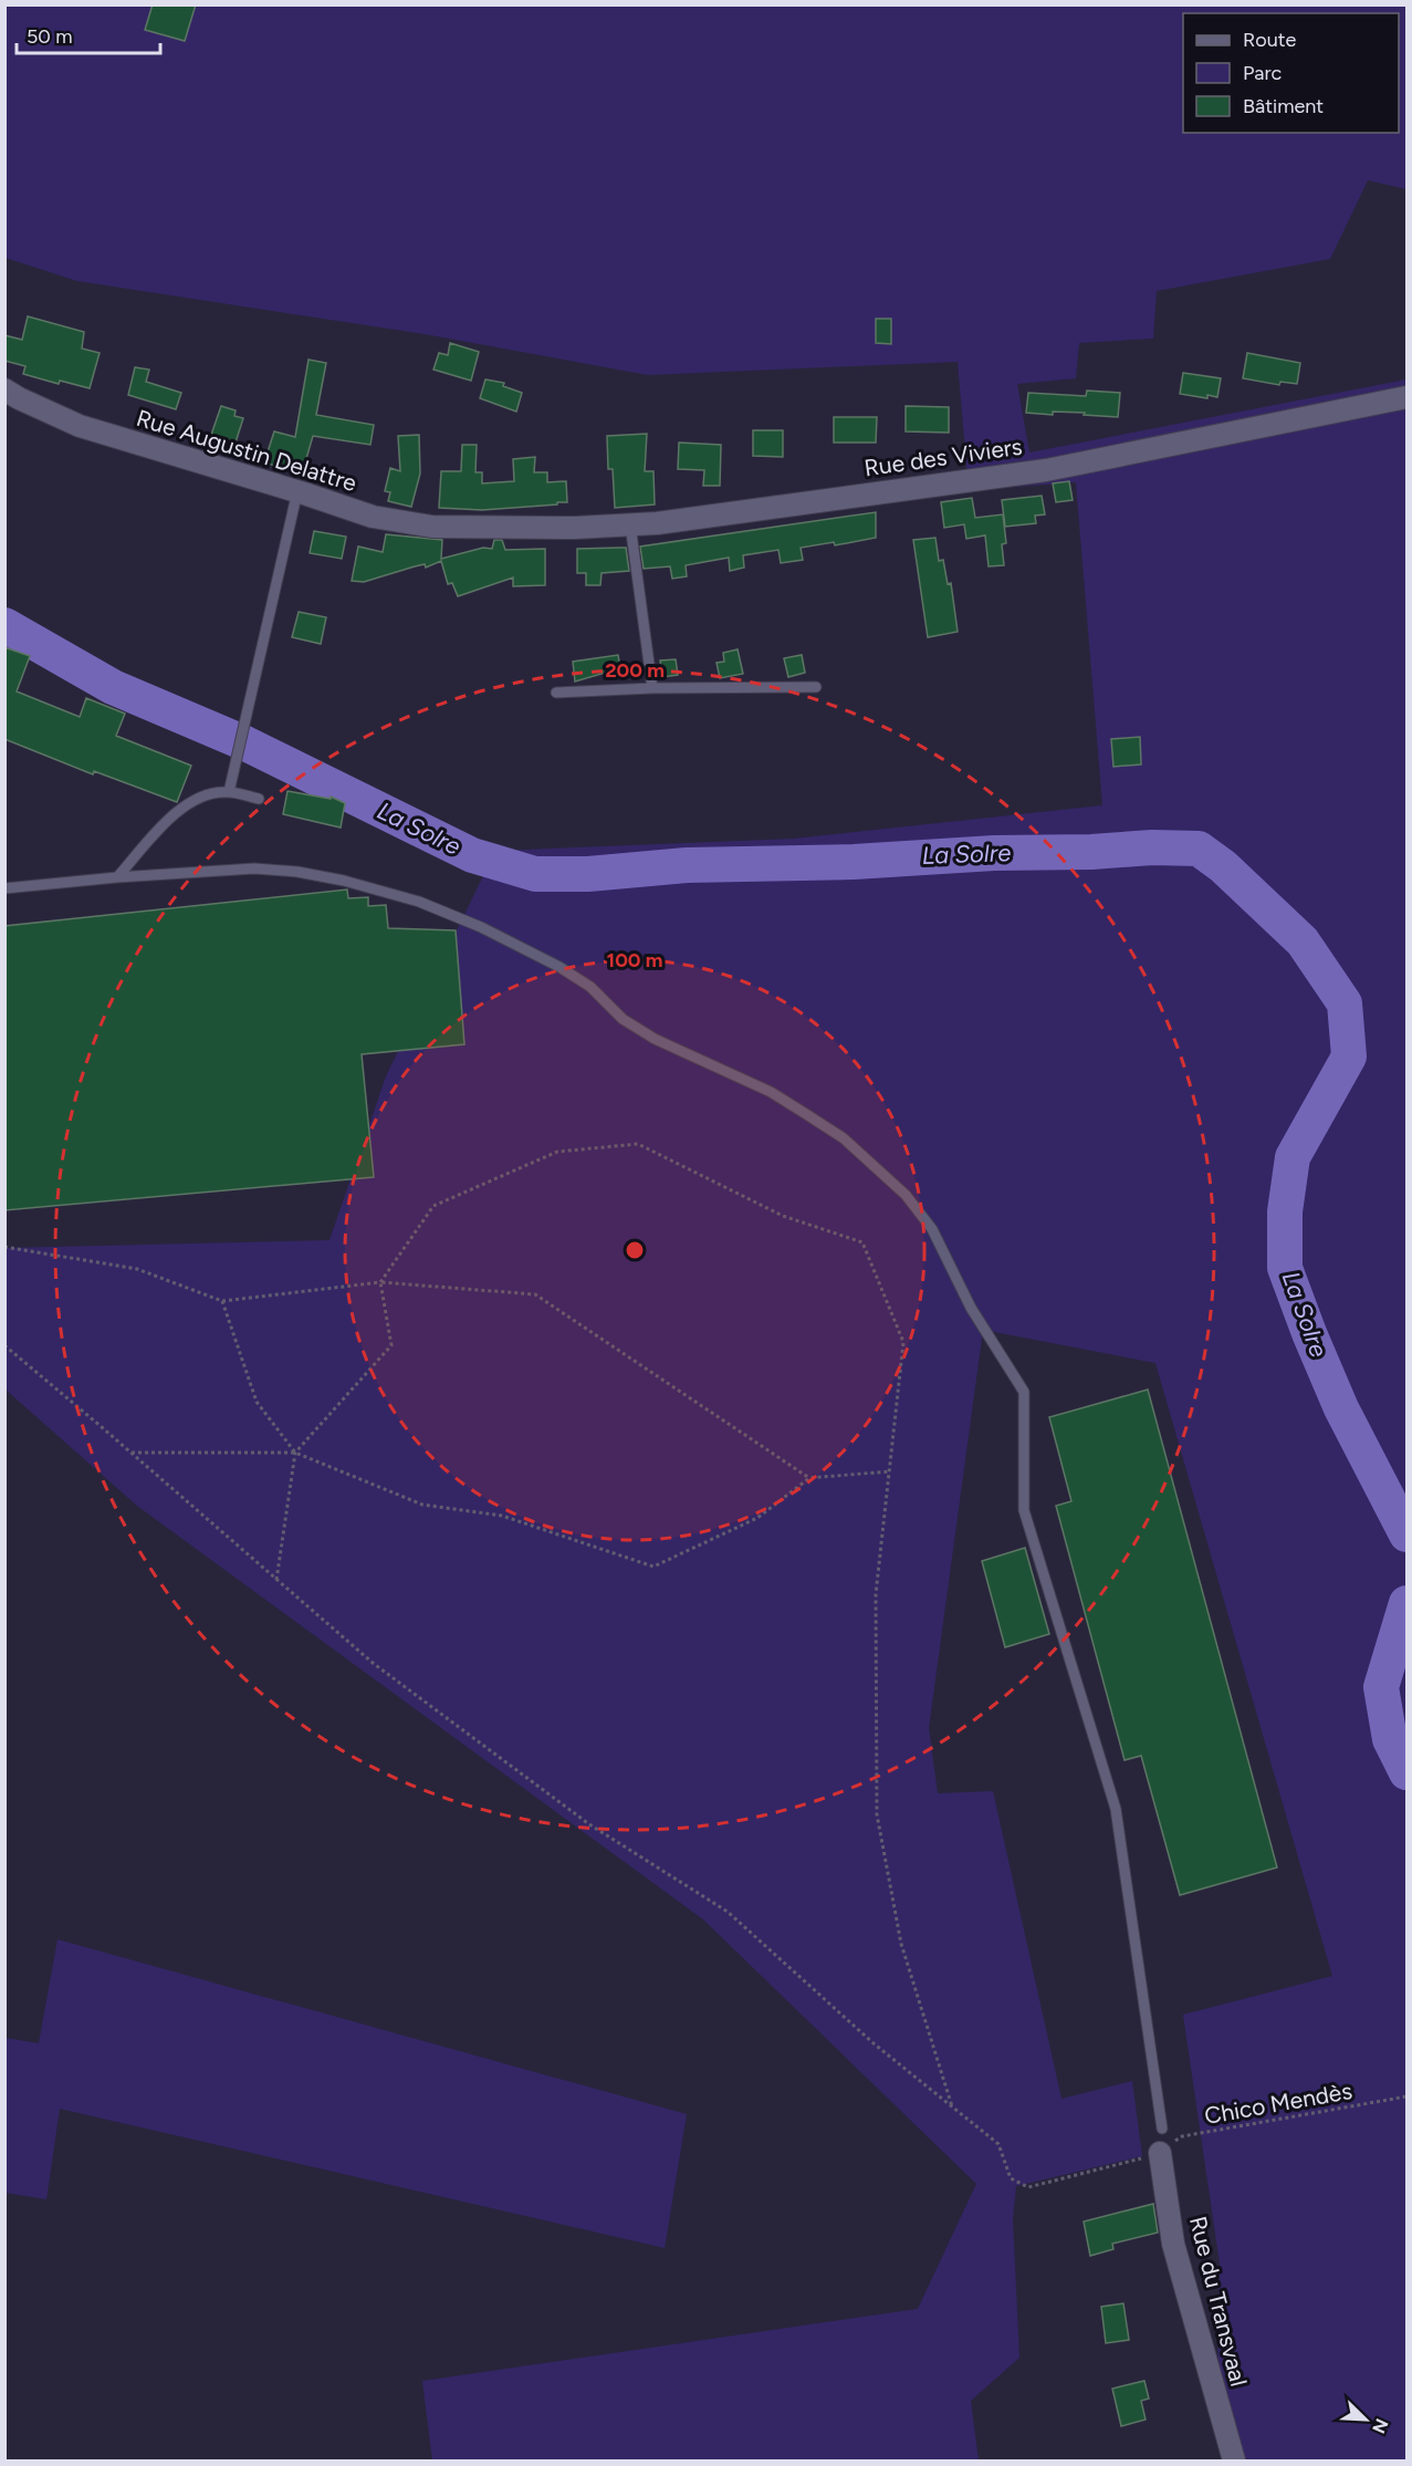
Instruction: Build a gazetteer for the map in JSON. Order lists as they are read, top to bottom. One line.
{"streets":{"street":["Rue Augustin Delattre","Rue des Viviers","Rue du Transvaal"],"path":["Chico Mendès"]},"crossings":[["Rue Augustin Delattre","Rue des Viviers"],["Chico Mendès","Rue du Transvaal"]],"water":["La Solre"],"legend":["Route","Parc","Bâtiment"],"scale_bar":"50 m","north":"bottom right","rings":["200 m","100 m"]}
